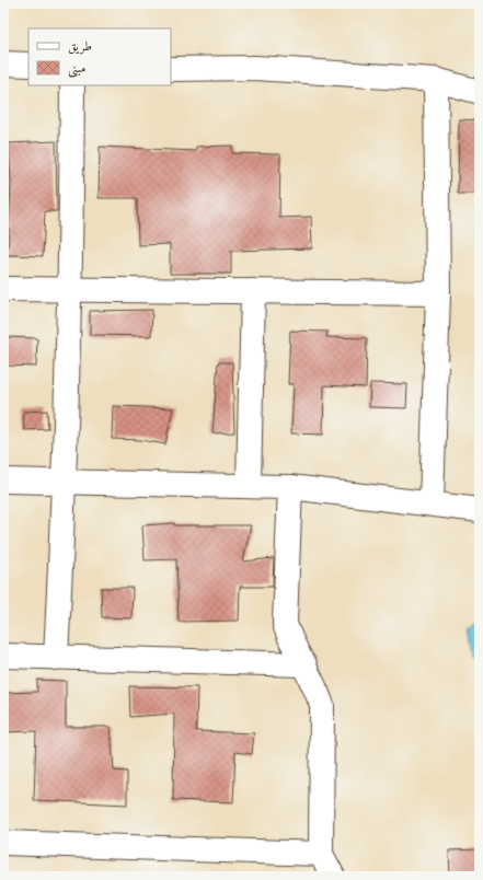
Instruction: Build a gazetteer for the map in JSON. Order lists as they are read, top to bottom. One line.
{"legend":["طريق","مبنى"]}
